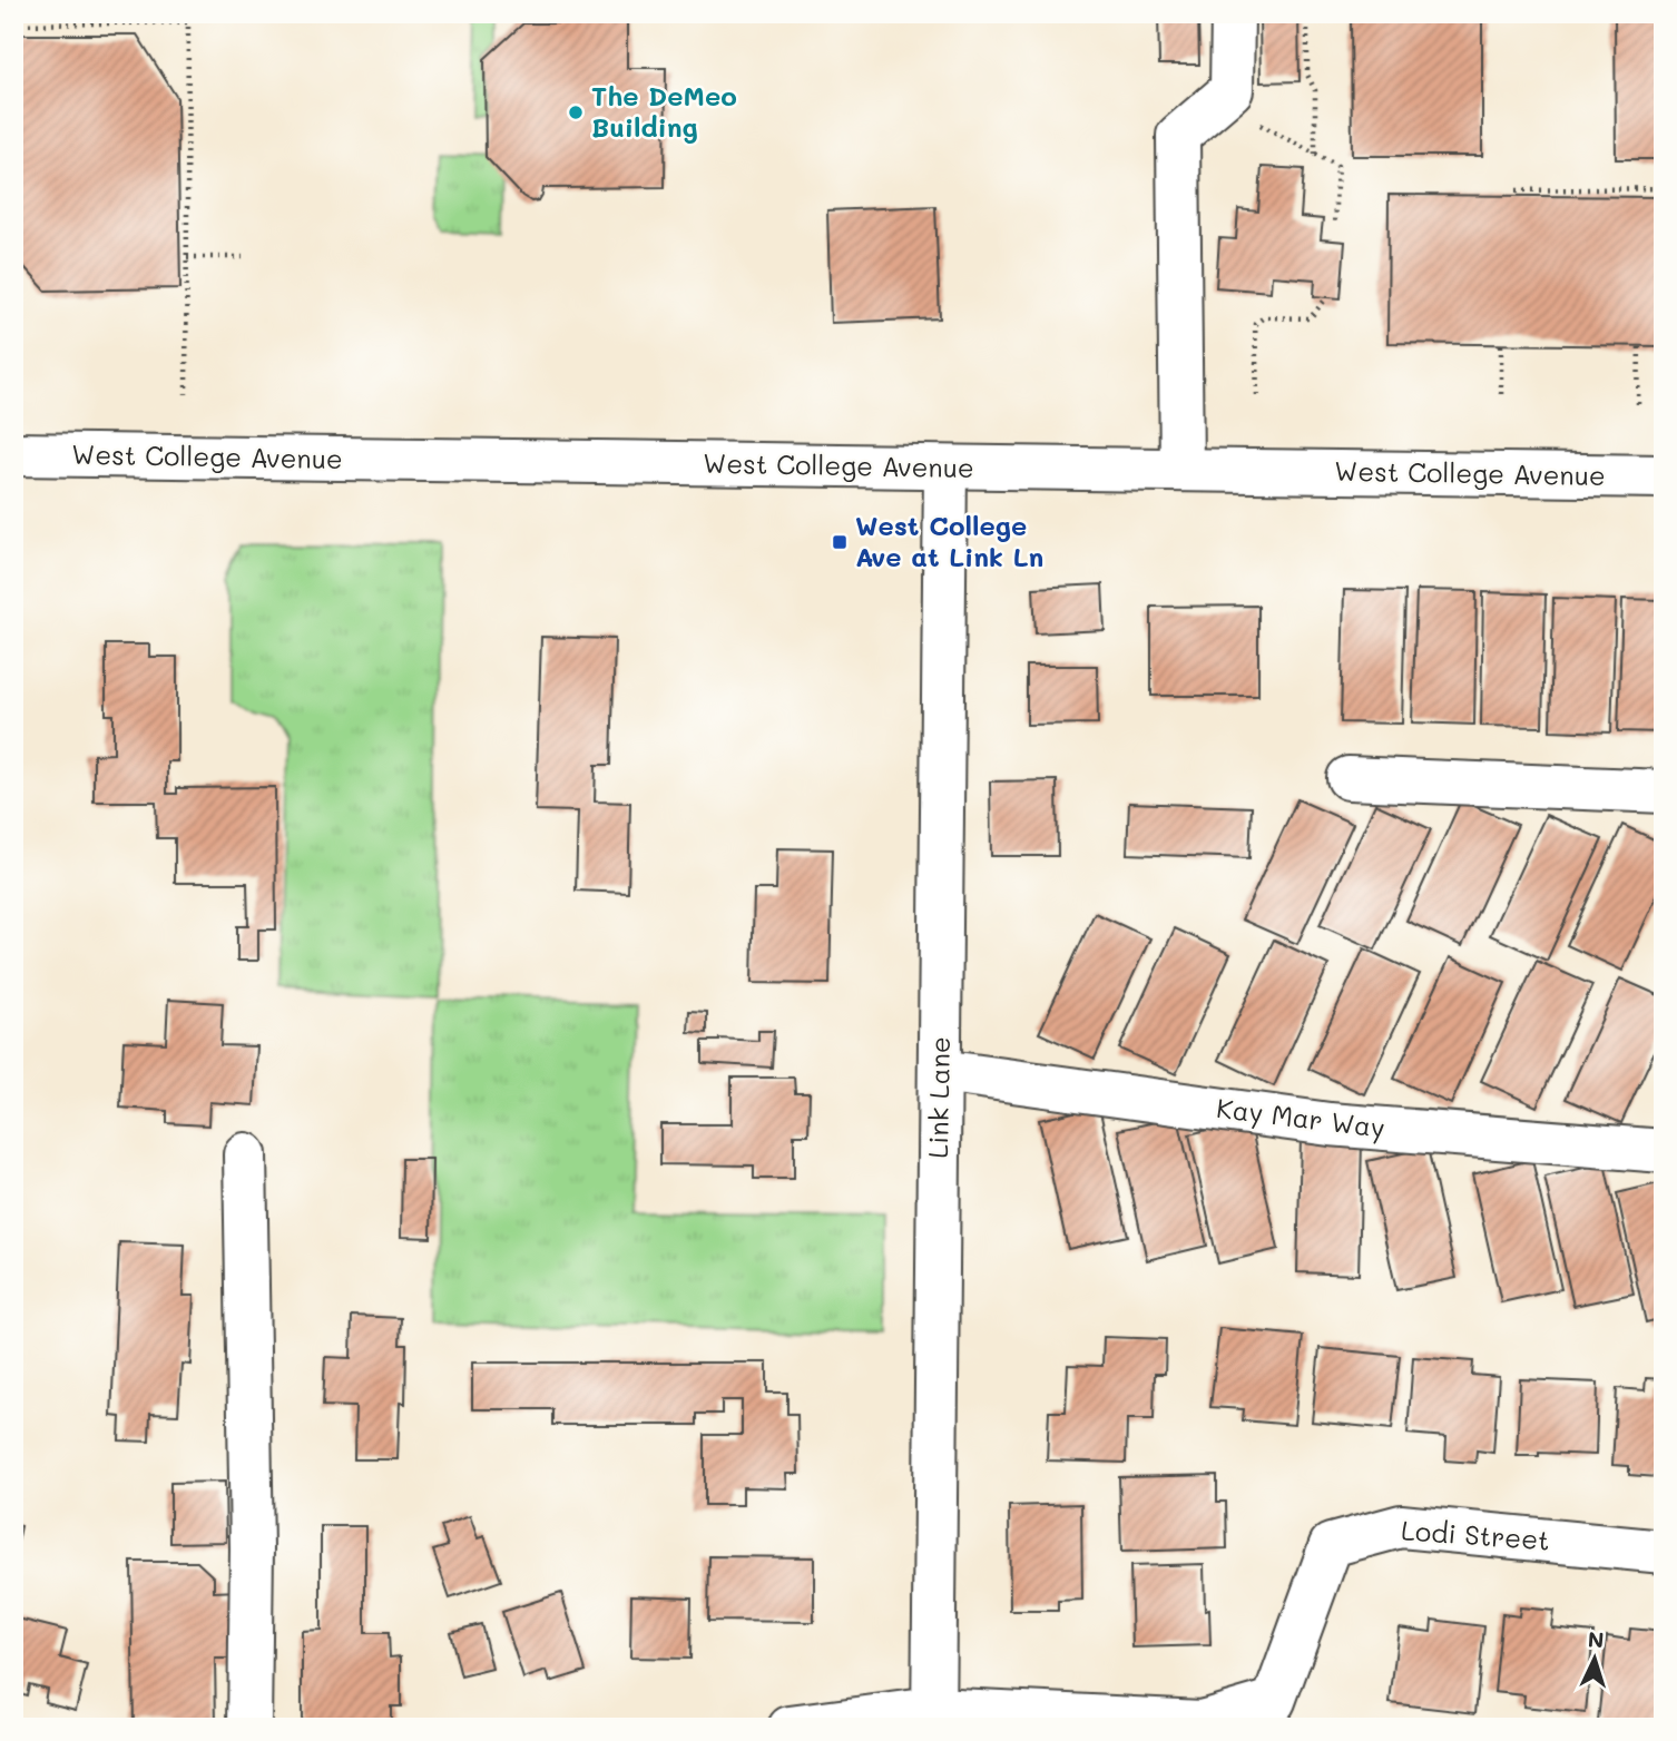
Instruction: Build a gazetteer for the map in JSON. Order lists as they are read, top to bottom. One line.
{"streets":{"street":["West College Avenue","Link Lane","Kay Mar Way","Lodi Street"]},"crossings":[["West College Avenue","Link Lane"],["Link Lane","Kay Mar Way"],["Link Lane","Lodi Street"]],"places":{"other":["The DeMeo Building"],"transit":["West College Ave at Link Ln"]},"north":"top"}
